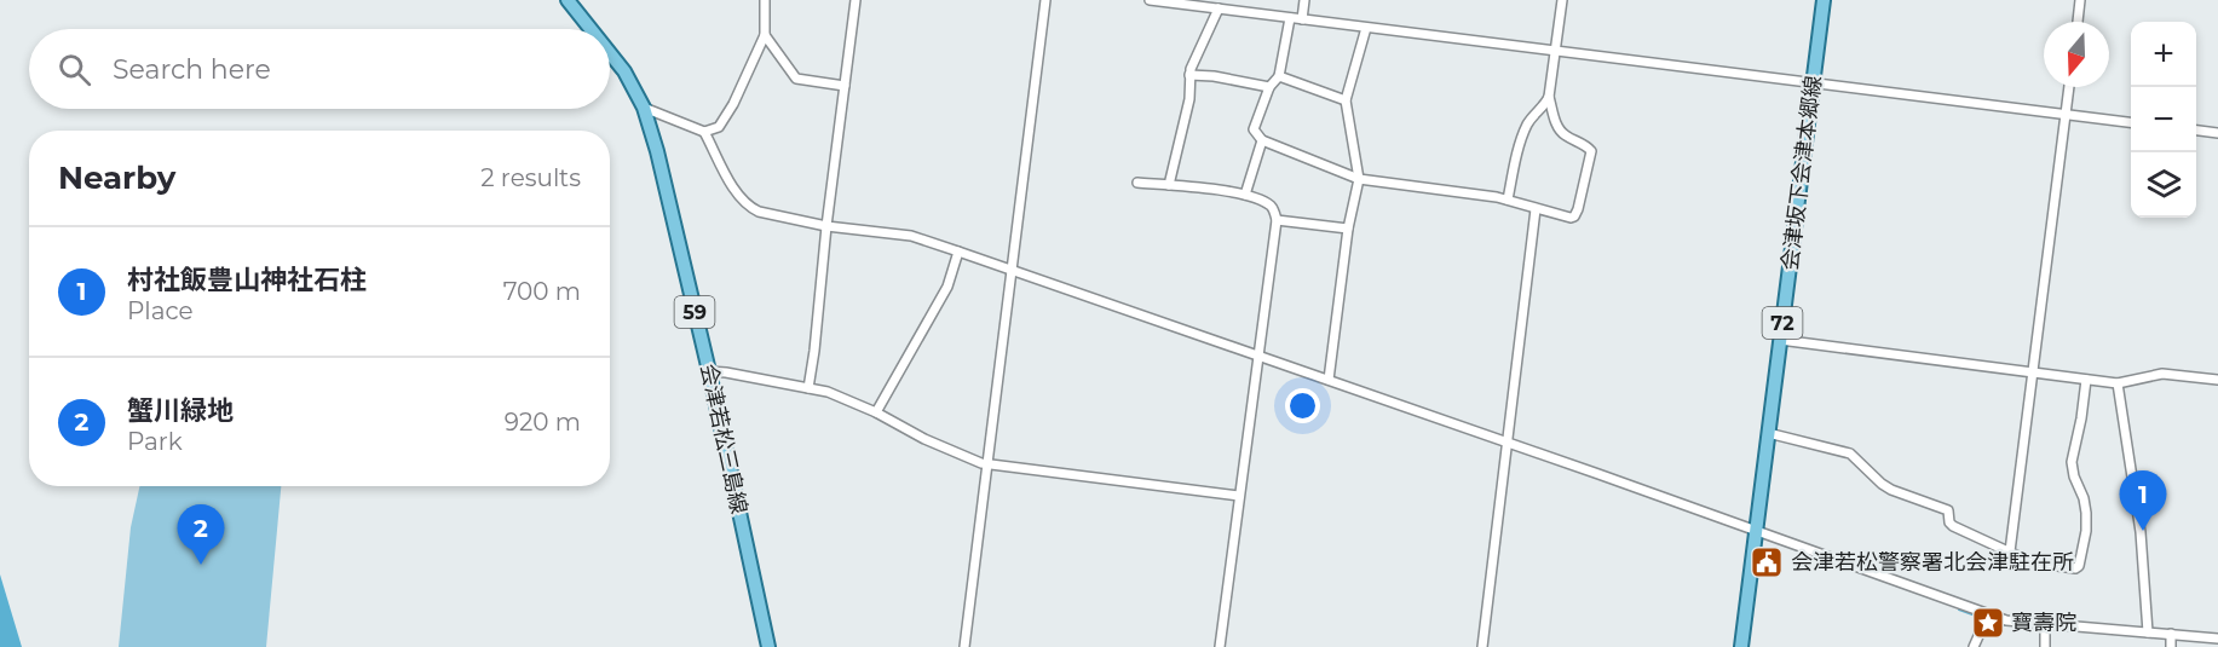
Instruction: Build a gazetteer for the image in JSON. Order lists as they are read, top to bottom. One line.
{"streets":{"main road":["会津坂下会津本郷線","59","72","会津若松三島線"]},"places":{"public building":["会津若松警察署北会津駐在所"],"place":["寶壽院"]},"north":"bottom","page":{"map_buttons":["+","−"],"search":"Search here","heading":["Nearby","2 results"],"list":[{"mark":"1","name":"村社飯豊山神社石柱","note":"Place","value":"700 m"},{"mark":"2","name":"蟹川緑地","note":"Park","value":"920 m"}],"pins":["1","2"]}}
